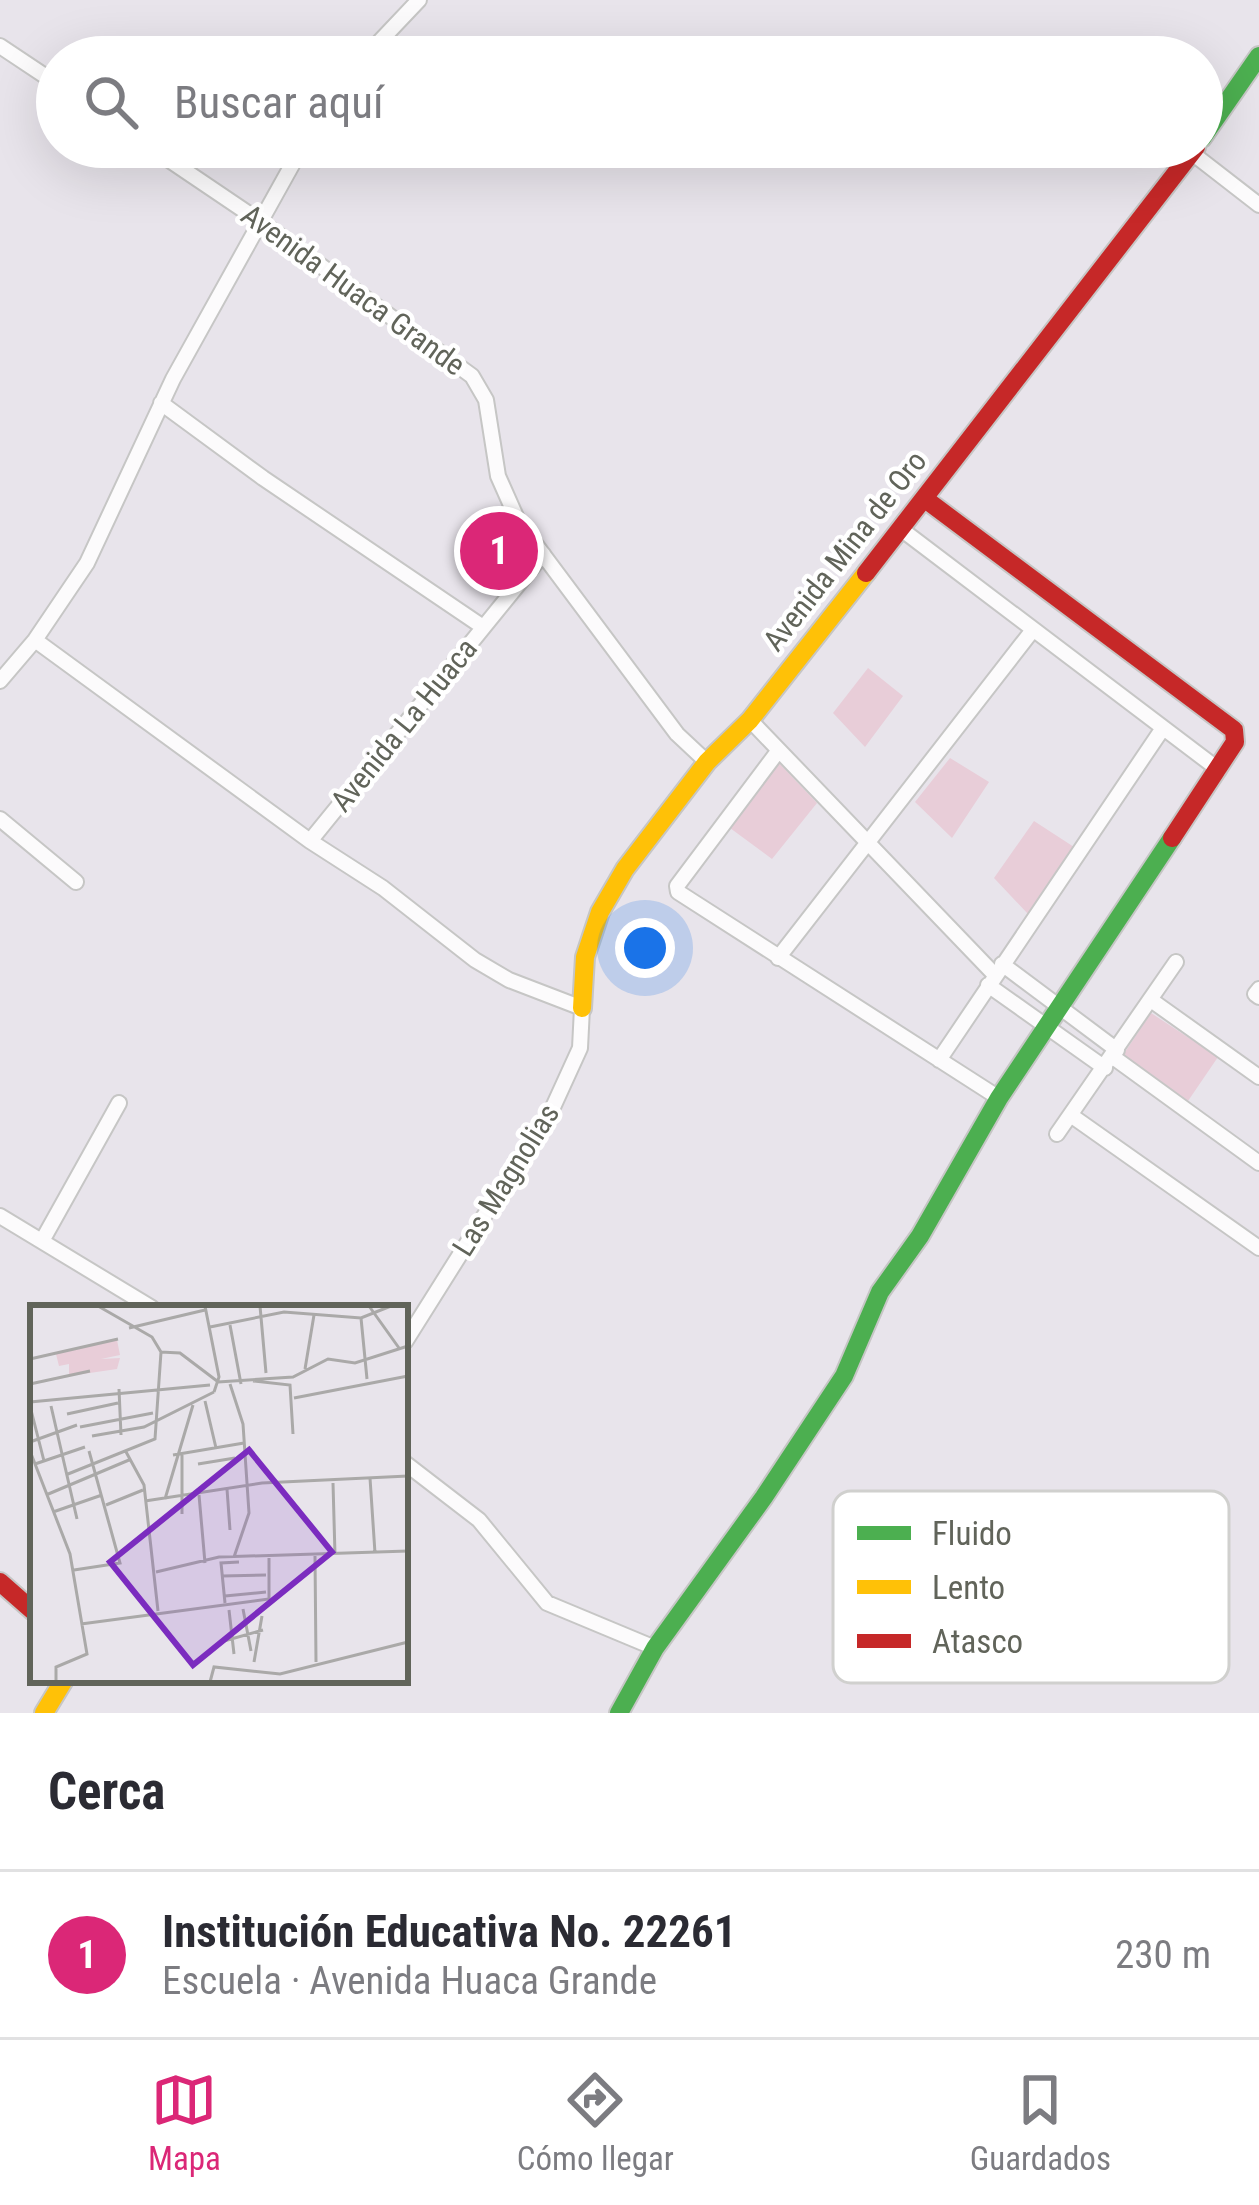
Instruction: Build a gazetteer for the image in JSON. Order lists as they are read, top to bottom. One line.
{"streets":{"street":["Avenida Huaca Grande","Avenida Mina de Oro","Avenida La Huaca","Las Magnolias"]},"crossings":[["Avenida Huaca Grande","Avenida Mina de Oro"],["Avenida Huaca Grande","Avenida La Huaca"],["Avenida Mina de Oro","Las Magnolias"]],"legend":["Fluido","Lento","Atasco"],"page":{"search":"Buscar aquí","pins":"1","heading":"Cerca","list":[{"mark":"1","name":"Institución Educativa No. 22261","note":"Escuela · Avenida Huaca Grande","value":"230 m"}],"nav":["Mapa","Cómo llegar","Guardados"]}}
